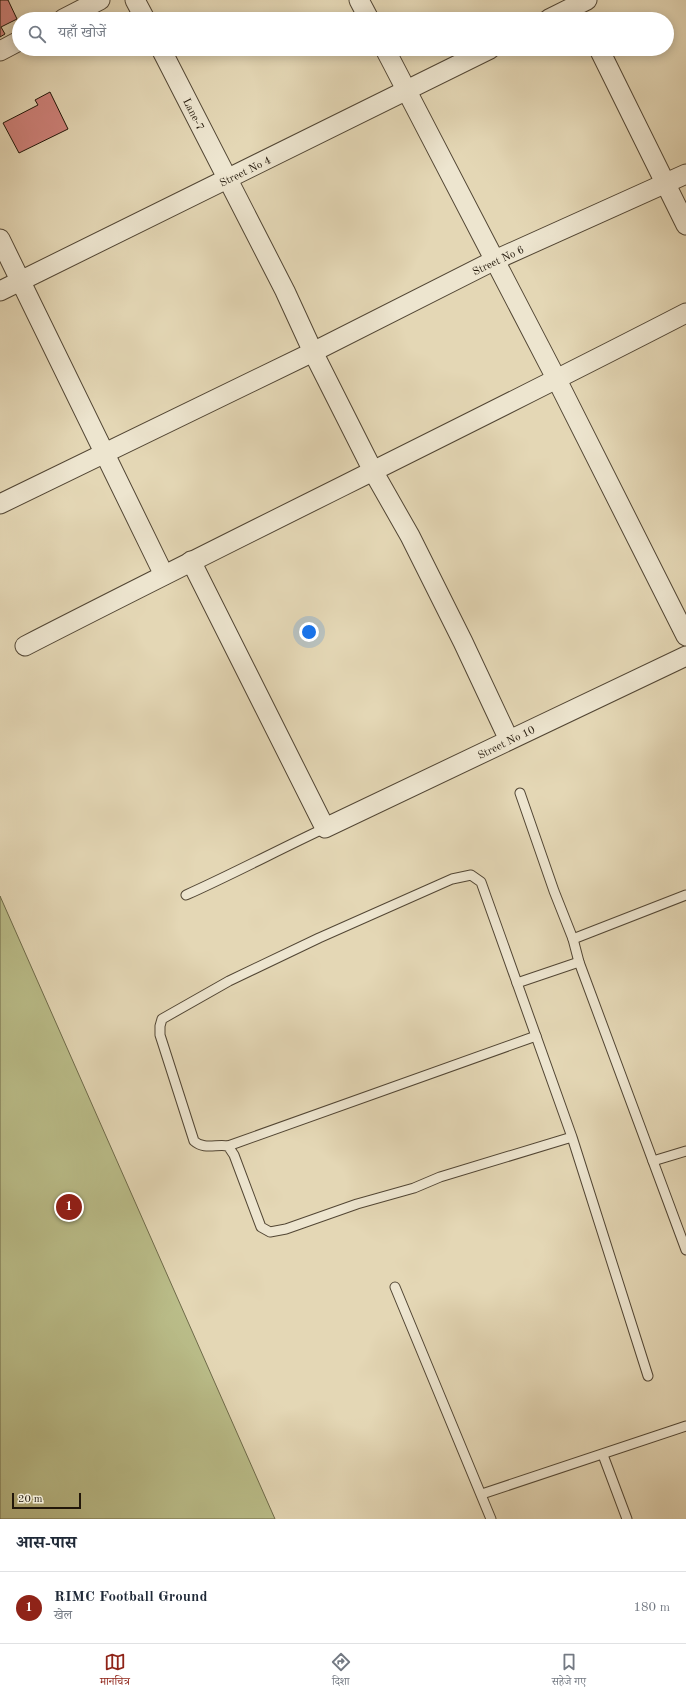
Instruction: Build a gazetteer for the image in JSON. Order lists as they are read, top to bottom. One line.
{"streets":{"street":["Lane-7","Street No 4","Street No 6","Street No 10"]},"crossings":[["Lane-7","Street No 4"],["Lane-7","Street No 6"],["Lane-7","Street No 10"]],"scale_bar":"20 m","page":{"search":"यहाँ खोजें","pins":"1","scale":"20 m","heading":"आस-पास","list":[{"mark":"1","name":"RIMC Football Ground","note":"खेल","value":"180 m"}],"nav":["मानचित्र","दिशा","सहेजे गए"]}}
